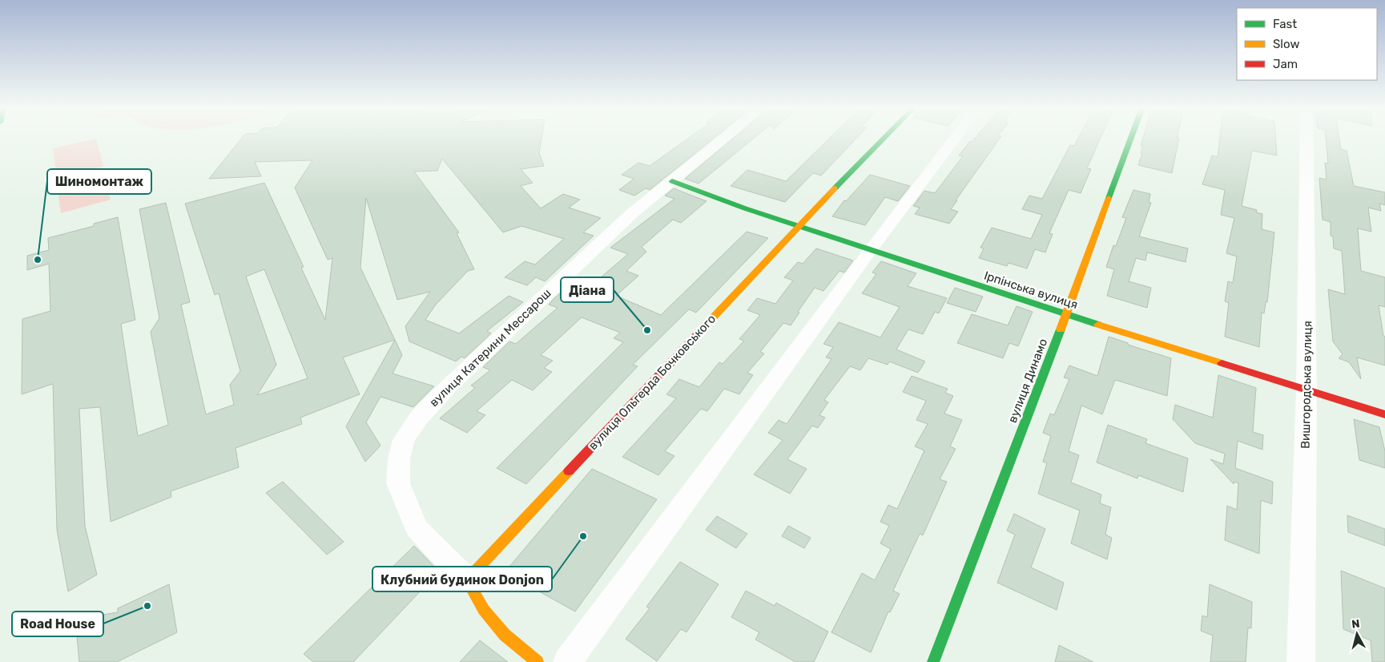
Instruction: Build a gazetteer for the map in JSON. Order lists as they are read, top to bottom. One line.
{"streets":{"street":["Ірпінська вулиця","вулиця Катерини Мессарош","вулиця Динамо","вулиця Ольгерда Бочковського","Вишгородська вулиця"]},"crossings":[["Ірпінська вулиця","вулиця Катерини Мессарош"],["Ірпінська вулиця","вулиця Динамо"],["Ірпінська вулиця","вулиця Ольгерда Бочковського"],["Ірпінська вулиця","Вишгородська вулиця"],["вулиця Катерини Мессарош","вулиця Ольгерда Бочковського"]],"places":["Шиномонтаж","Діана","Клубний будинок Donjon","Road House"],"legend":["Fast","Slow","Jam"],"north":"top"}
